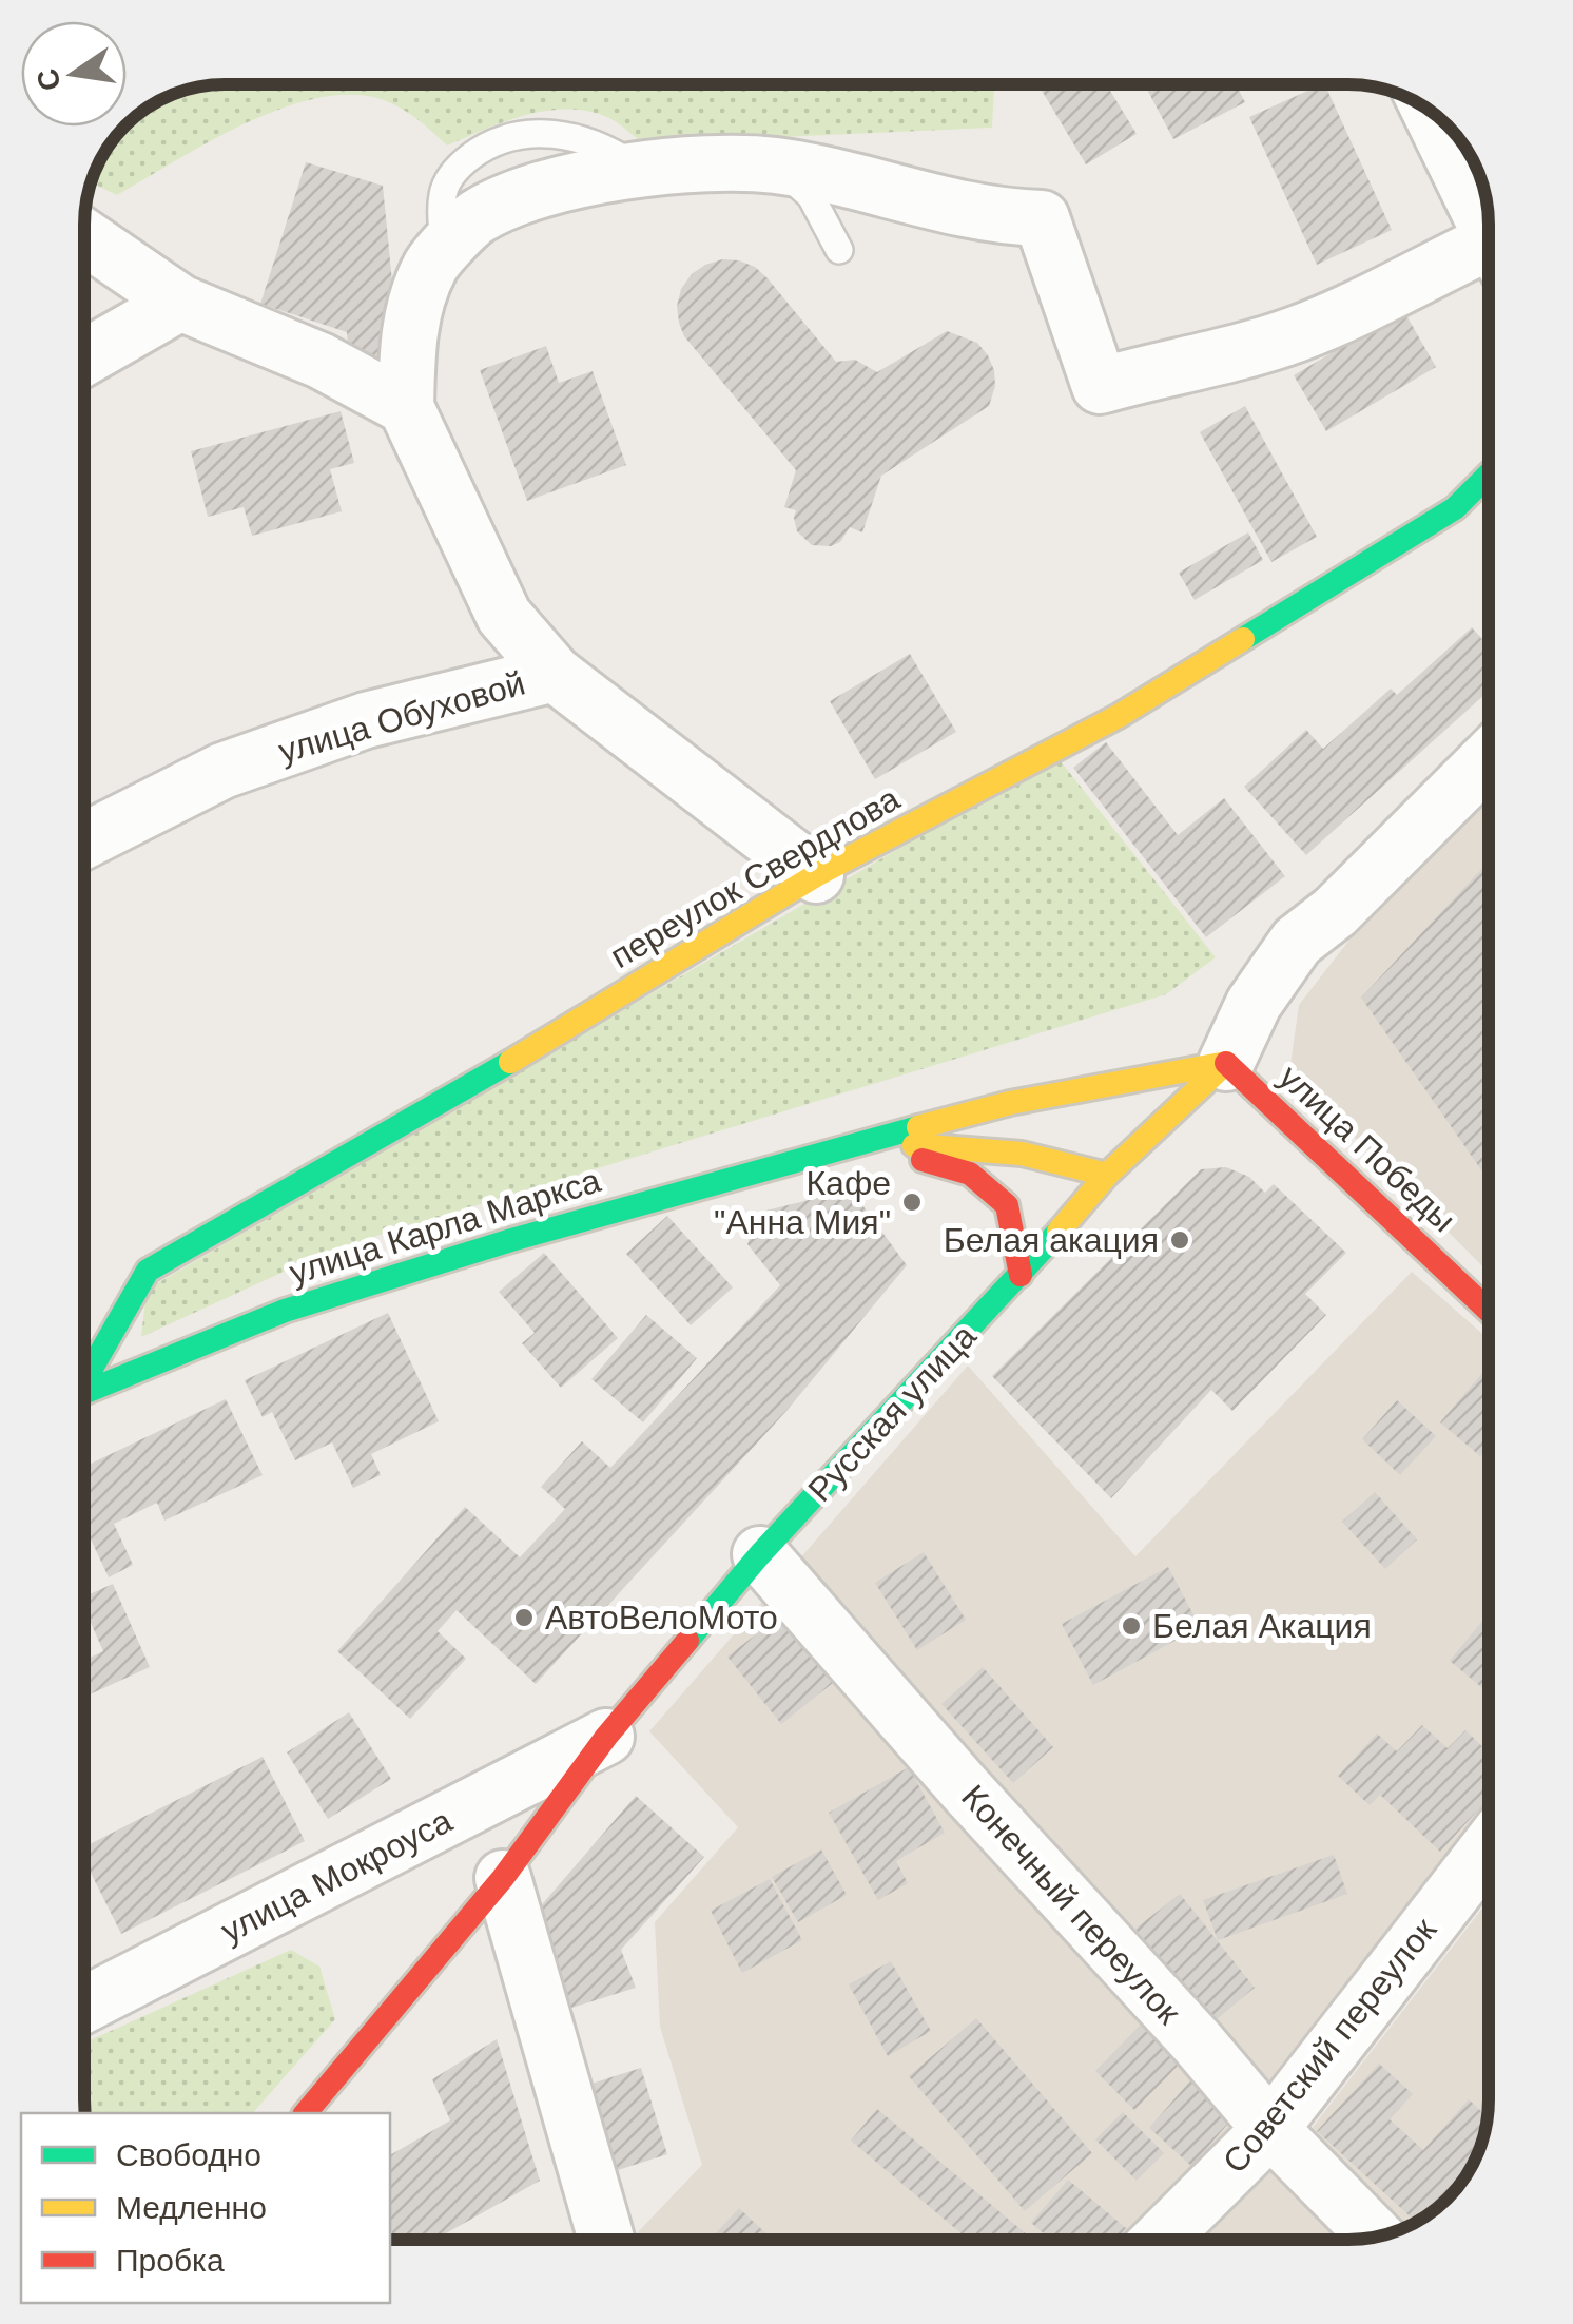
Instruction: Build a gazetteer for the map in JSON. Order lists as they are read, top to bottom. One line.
{"streets":{"main road":["переулок Свердлова","улица Победы","улица Карла Маркса","Русская улица"],"street":["улица Обуховой","улица Мокроуса","Конечный переулок","Советский переулок"]},"crossings":[["улица Обуховой","переулок Свердлова"],["улица Победы","улица Карла Маркса"],["улица Победы","Русская улица"],["улица Карла Маркса","Русская улица"],["Русская улица","улица Мокроуса"],["Русская улица","Конечный переулок"],["Конечный переулок","Советский переулок"]],"places":["Кафе \"Анна Мия\"","Белая акация","АвтоВелоМото","Белая Акация"],"legend":["Свободно","Медленно","Пробка"],"north":"left"}
